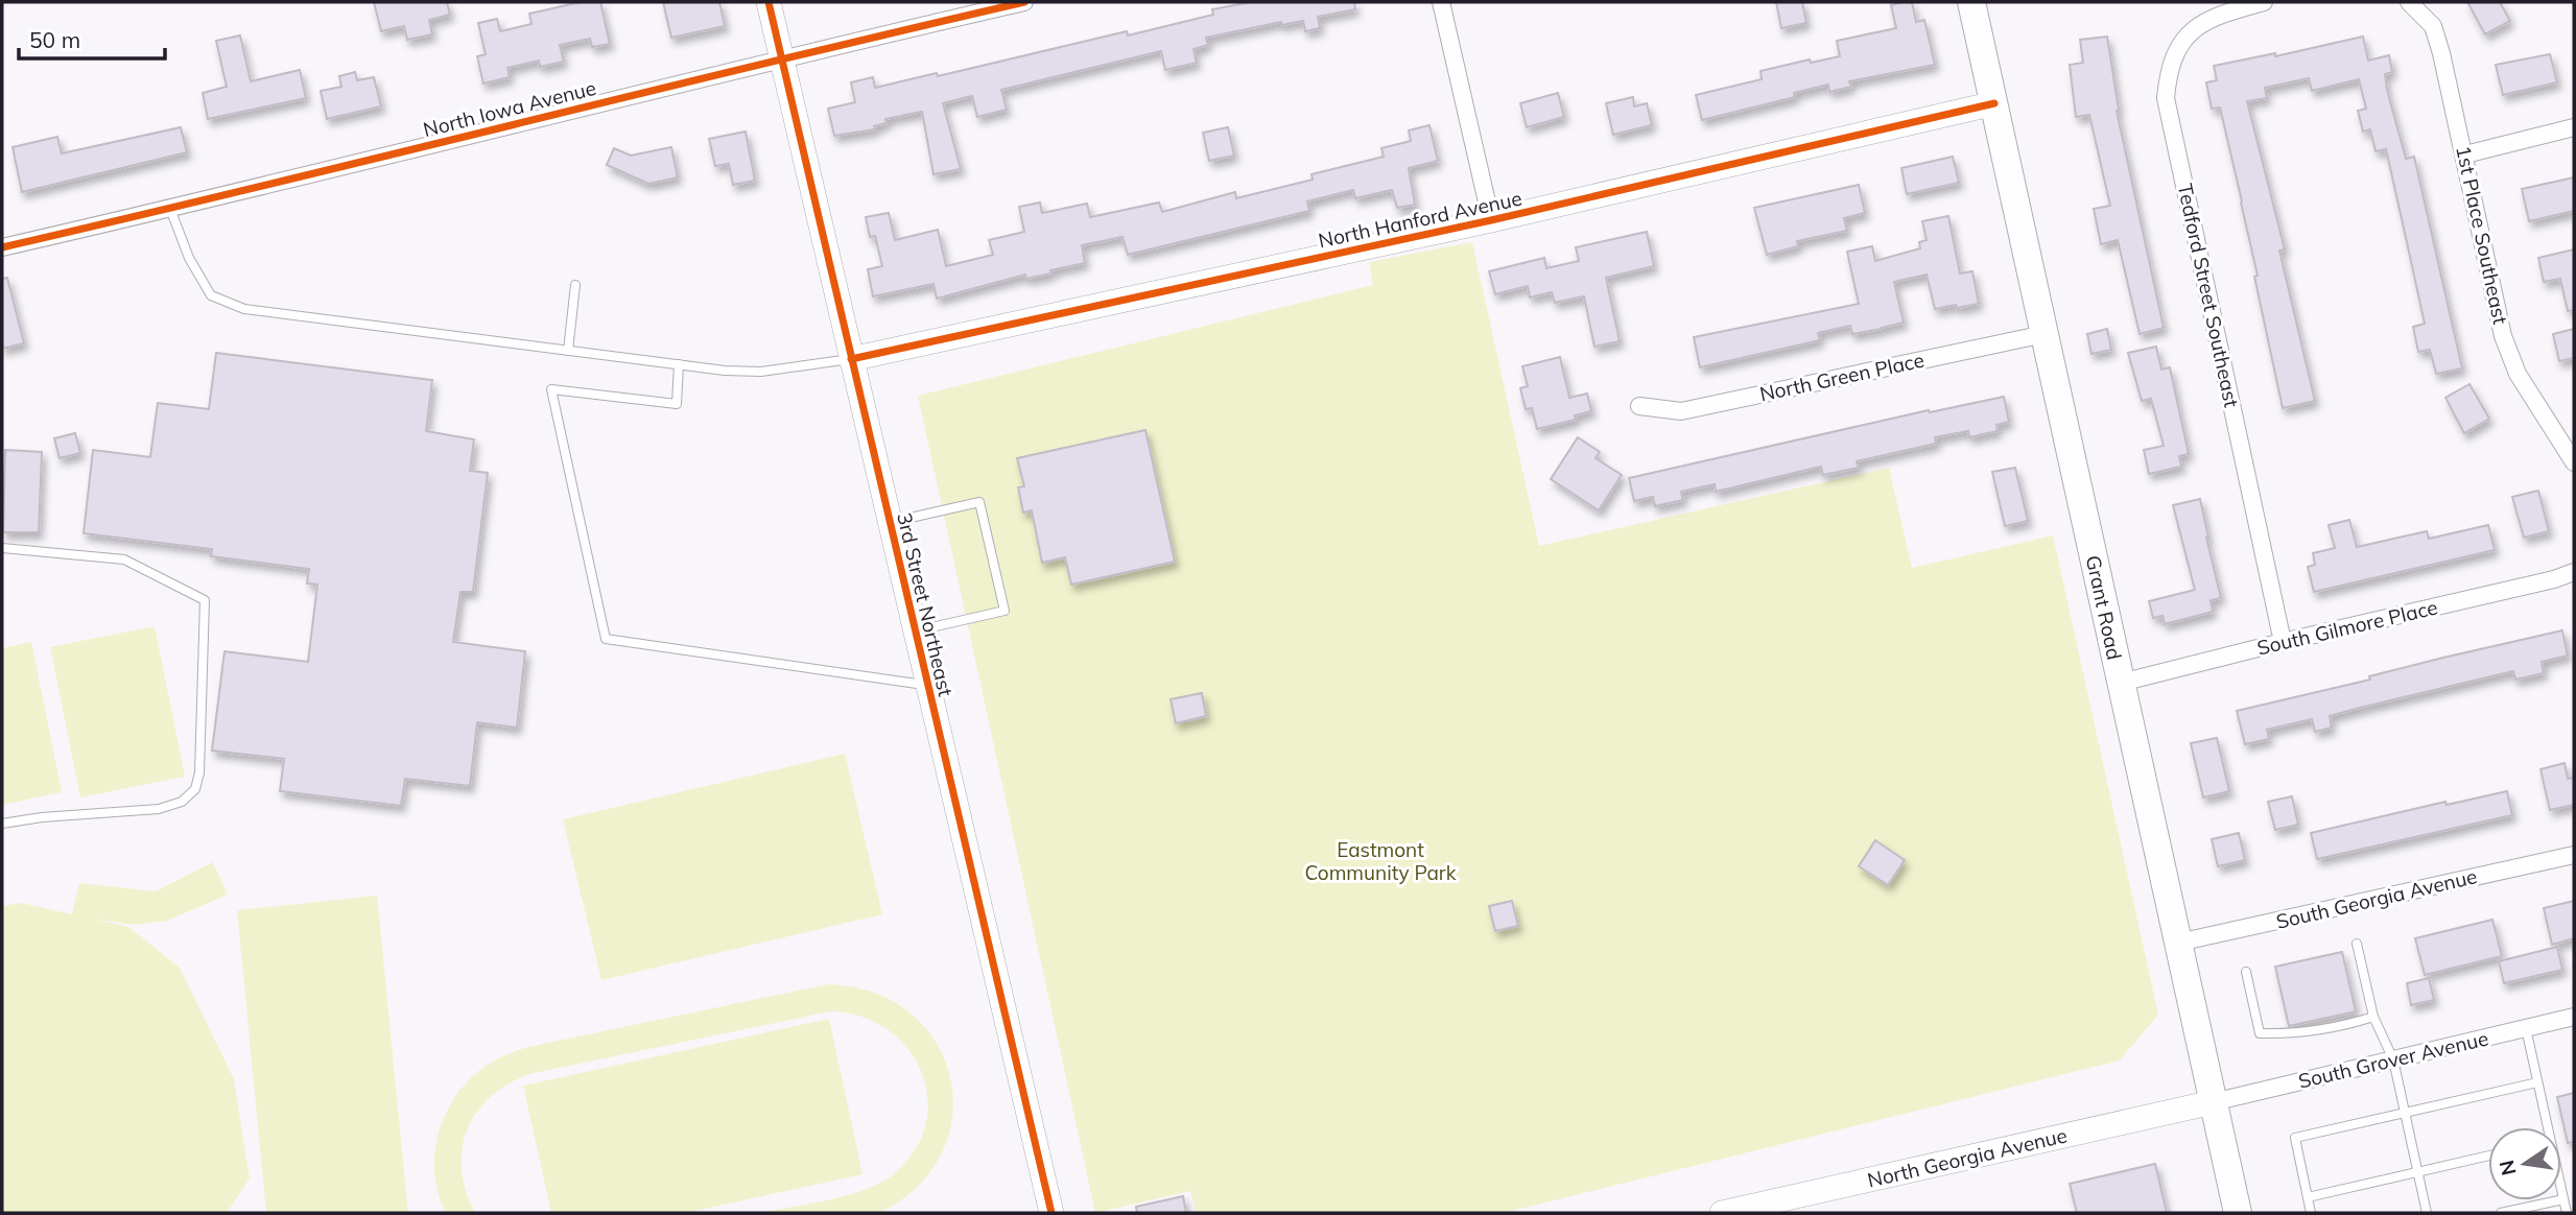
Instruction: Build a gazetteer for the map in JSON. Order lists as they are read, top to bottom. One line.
{"streets":{"main road":["Grant Road"],"street":["North Iowa Avenue","North Hanford Avenue","1st Place Southeast","Tedford Street Southeast","North Green Place","3rd Street Northeast","South Gilmore Place","South Georgia Avenue","South Grover Avenue","North Georgia Avenue"]},"crossings":[["North Iowa Avenue","3rd Street Northeast"],["North Hanford Avenue","3rd Street Northeast"],["North Hanford Avenue","Grant Road"],["Tedford Street Southeast","South Gilmore Place"],["North Green Place","Grant Road"],["Grant Road","South Gilmore Place"],["Grant Road","South Georgia Avenue"],["Grant Road","South Grover Avenue"],["Grant Road","North Georgia Avenue"],["South Grover Avenue","North Georgia Avenue"]],"parks":["Eastmont Community Park"],"scale_bar":"50 m","north":"left"}
